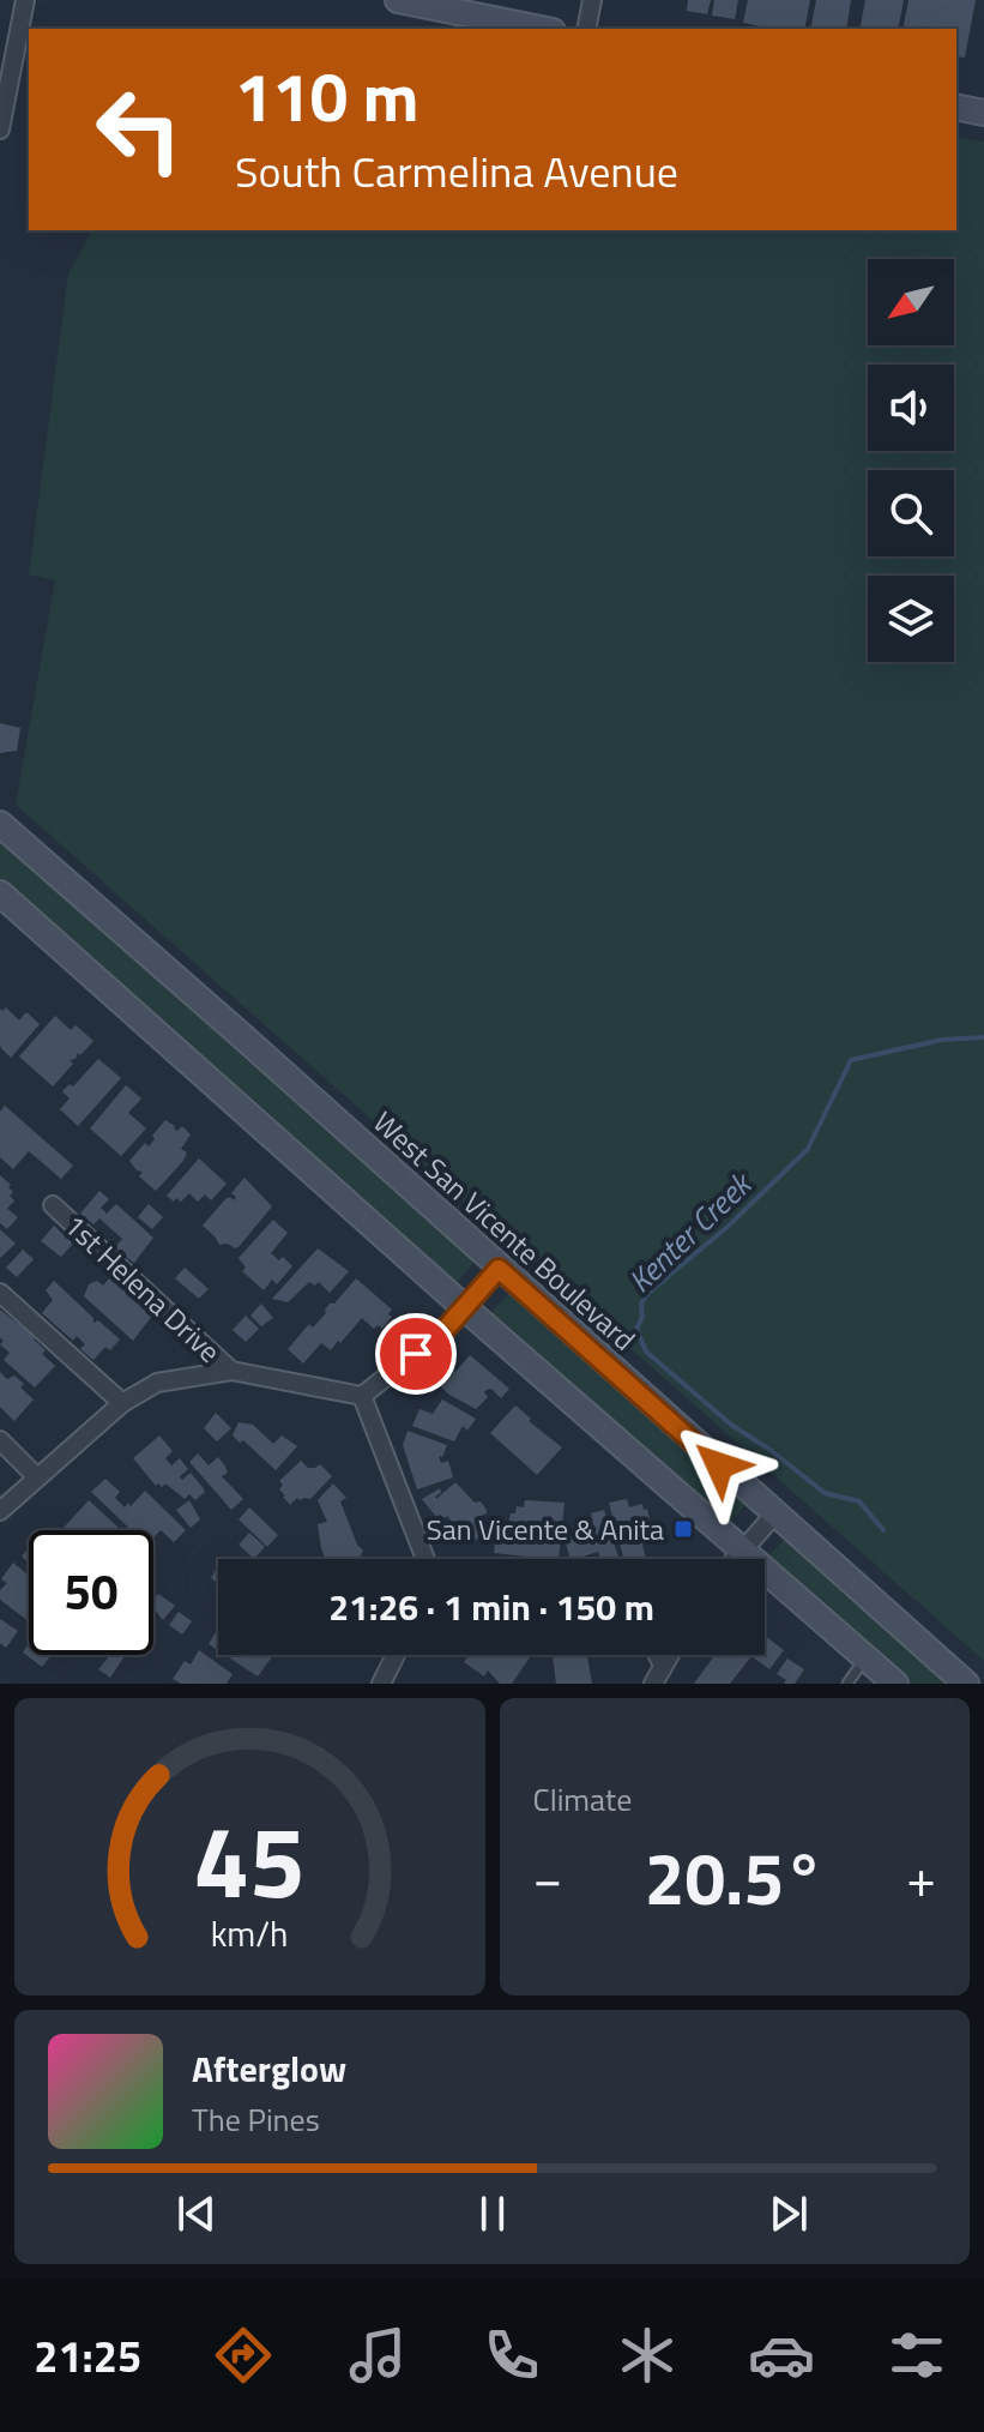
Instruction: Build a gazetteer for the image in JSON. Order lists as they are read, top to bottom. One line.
{"streets":{"main road":["West San Vicente Boulevard"],"street":["1st Helena Drive"]},"water":["Kenter Creek"],"places":{"transit":["San Vicente & Anita"]},"north":"bottom left","page":{"turn":["110 m","South Carmelina Avenue"],"limit":"50","trip":"21:26 · 1 min · 150 m","tile":"Climate","heat":["−","20.5°","+"],"song":["Afterglow","The Pines"],"tabs":"21:25","gauge":["45","km/h"]}}
